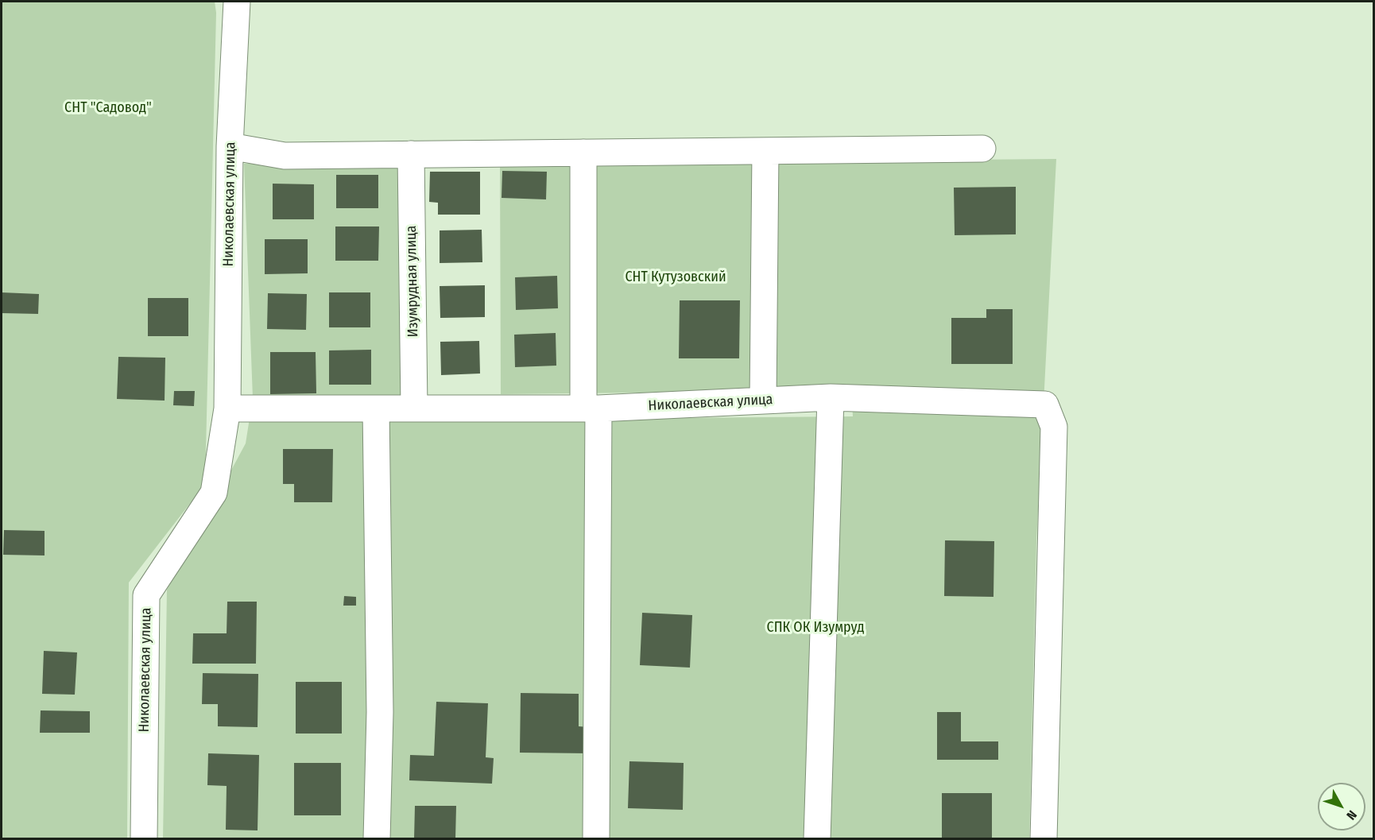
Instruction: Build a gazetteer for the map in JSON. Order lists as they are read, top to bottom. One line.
{"streets":{"street":["Николаевская улица","Изумрудная улица"]},"crossings":[["Николаевская улица","Изумрудная улица"]],"parks":["СНТ \"Садовод\"","СНТ Кутузовский","СПК ОК Изумруд"],"north":"bottom right"}
